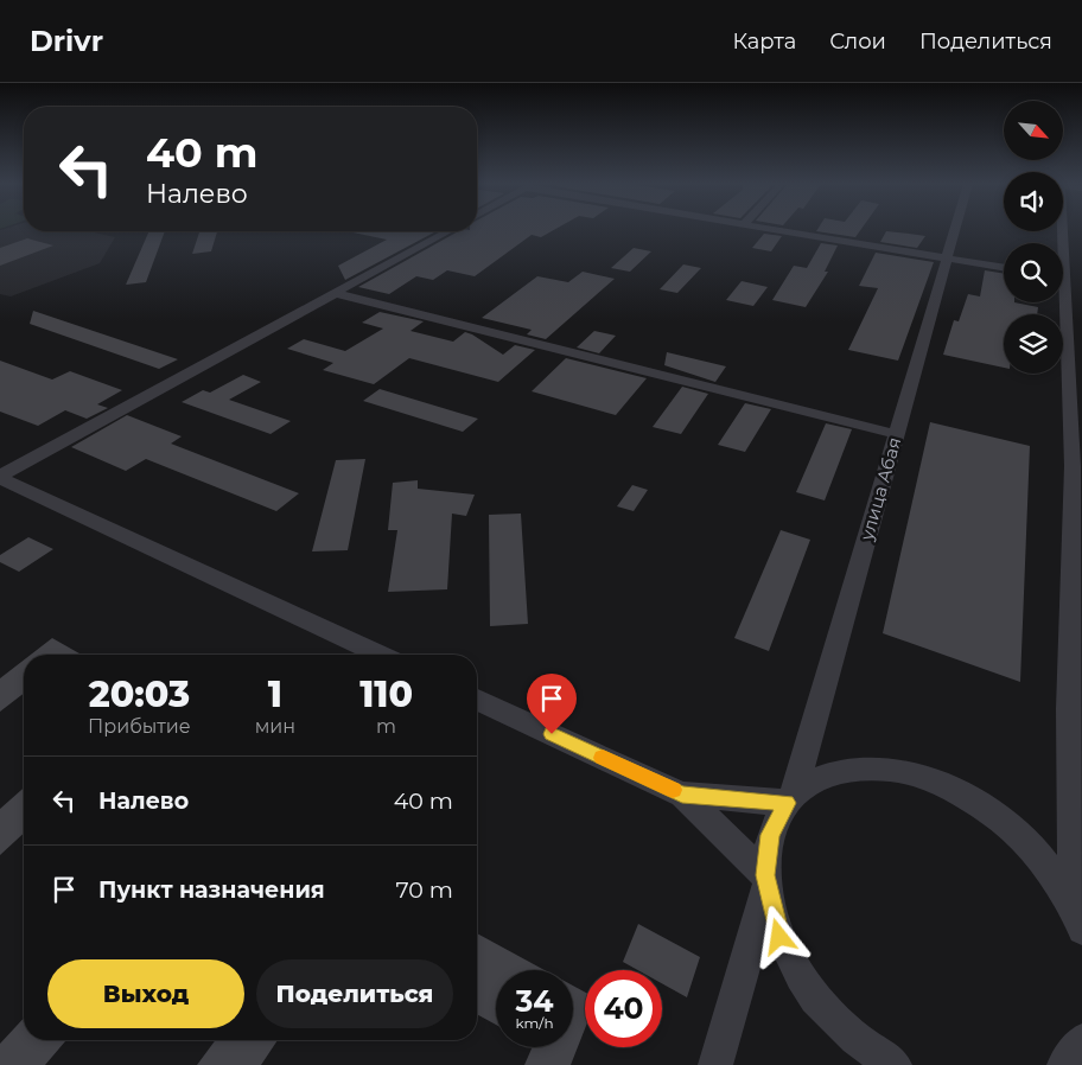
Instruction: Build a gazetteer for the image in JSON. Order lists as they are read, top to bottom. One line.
{"streets":{"street":["улица Абая"]},"north":"bottom right","page":{"header":"Drivr","nav":["Карта","Слои","Поделиться"],"turn":["40 m","Налево"],"eta":["20:03","Прибытие","1","мин","110","m"],"list":[{"name":"Налево","value":"40 m"},{"name":"Пункт назначения","value":"70 m"}],"buttons":["Выход","Поделиться"],"speed":"34 km/h","limit":"40"}}
